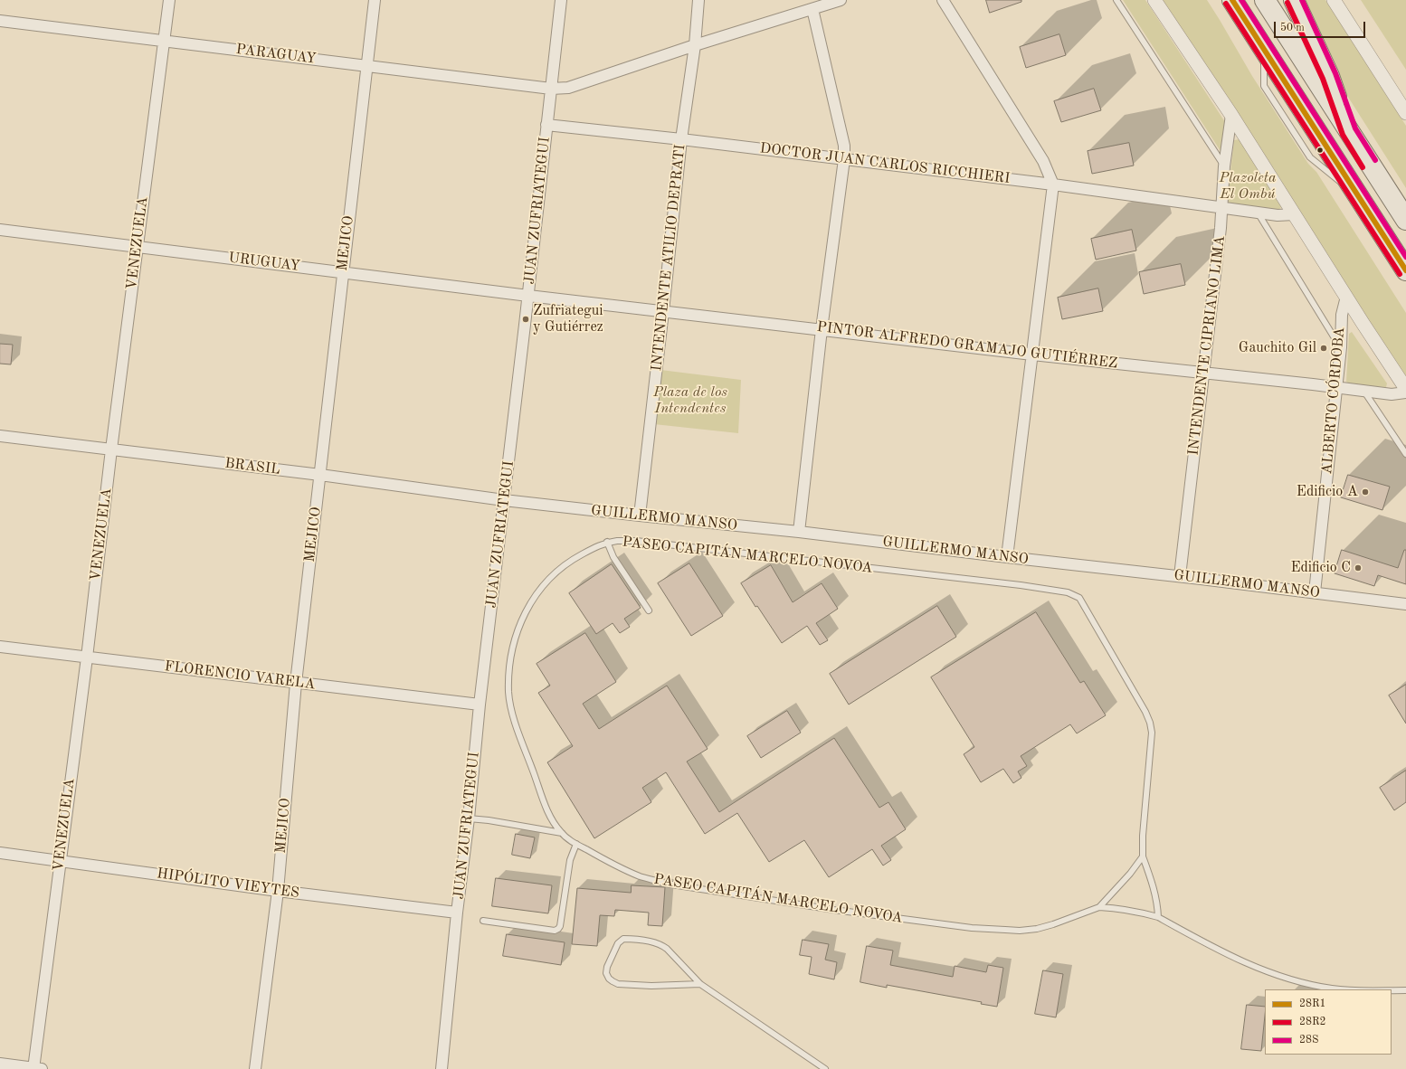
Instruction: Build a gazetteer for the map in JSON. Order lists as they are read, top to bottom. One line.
{"streets":{"street":["PARAGUAY","DOCTOR JUAN CARLOS RICCHIERI","JUAN ZUFRIATEGUI","VENEZUELA","MEJICO","INTENDENTE ATILIO DEPRATI","URUGUAY","PINTOR ALFREDO GRAMAJO GUTIÉRREZ","INTENDENTE CIPRIANO LIMA","ALBERTO CÓRDOBA","BRASIL","GUILLERMO MANSO","FLORENCIO VARELA","HIPÓLITO VIEYTES"],"lane":["PASEO CAPITÁN MARCELO NOVOA"]},"crossings":[["PARAGUAY","JUAN ZUFRIATEGUI"],["PARAGUAY","VENEZUELA"],["PARAGUAY","MEJICO"],["PARAGUAY","INTENDENTE ATILIO DEPRATI"],["DOCTOR JUAN CARLOS RICCHIERI","JUAN ZUFRIATEGUI"],["DOCTOR JUAN CARLOS RICCHIERI","INTENDENTE ATILIO DEPRATI"],["DOCTOR JUAN CARLOS RICCHIERI","INTENDENTE CIPRIANO LIMA"],["JUAN ZUFRIATEGUI","URUGUAY"],["JUAN ZUFRIATEGUI","PINTOR ALFREDO GRAMAJO GUTIÉRREZ"],["JUAN ZUFRIATEGUI","BRASIL"],["JUAN ZUFRIATEGUI","GUILLERMO MANSO"],["JUAN ZUFRIATEGUI","FLORENCIO VARELA"],["JUAN ZUFRIATEGUI","HIPÓLITO VIEYTES"],["VENEZUELA","URUGUAY"],["VENEZUELA","BRASIL"],["VENEZUELA","FLORENCIO VARELA"],["VENEZUELA","HIPÓLITO VIEYTES"],["MEJICO","URUGUAY"],["MEJICO","BRASIL"],["MEJICO","FLORENCIO VARELA"],["MEJICO","HIPÓLITO VIEYTES"],["INTENDENTE ATILIO DEPRATI","PINTOR ALFREDO GRAMAJO GUTIÉRREZ"],["INTENDENTE ATILIO DEPRATI","GUILLERMO MANSO"],["URUGUAY","PINTOR ALFREDO GRAMAJO GUTIÉRREZ"],["PINTOR ALFREDO GRAMAJO GUTIÉRREZ","INTENDENTE CIPRIANO LIMA"],["PINTOR ALFREDO GRAMAJO GUTIÉRREZ","ALBERTO CÓRDOBA"],["INTENDENTE CIPRIANO LIMA","GUILLERMO MANSO"],["ALBERTO CÓRDOBA","GUILLERMO MANSO"],["BRASIL","GUILLERMO MANSO"]],"parks":["Plazoleta El Ombú","Plaza de los Intendentes"],"places":["Zufriategui y Gutiérrez","Gauchito Gil","Edificio A","Edificio C"],"lines":["transit line 28R1","transit line 28S","transit line 28R2"],"legend":["28R1","28R2","28S"],"scale_bar":"50 m"}
